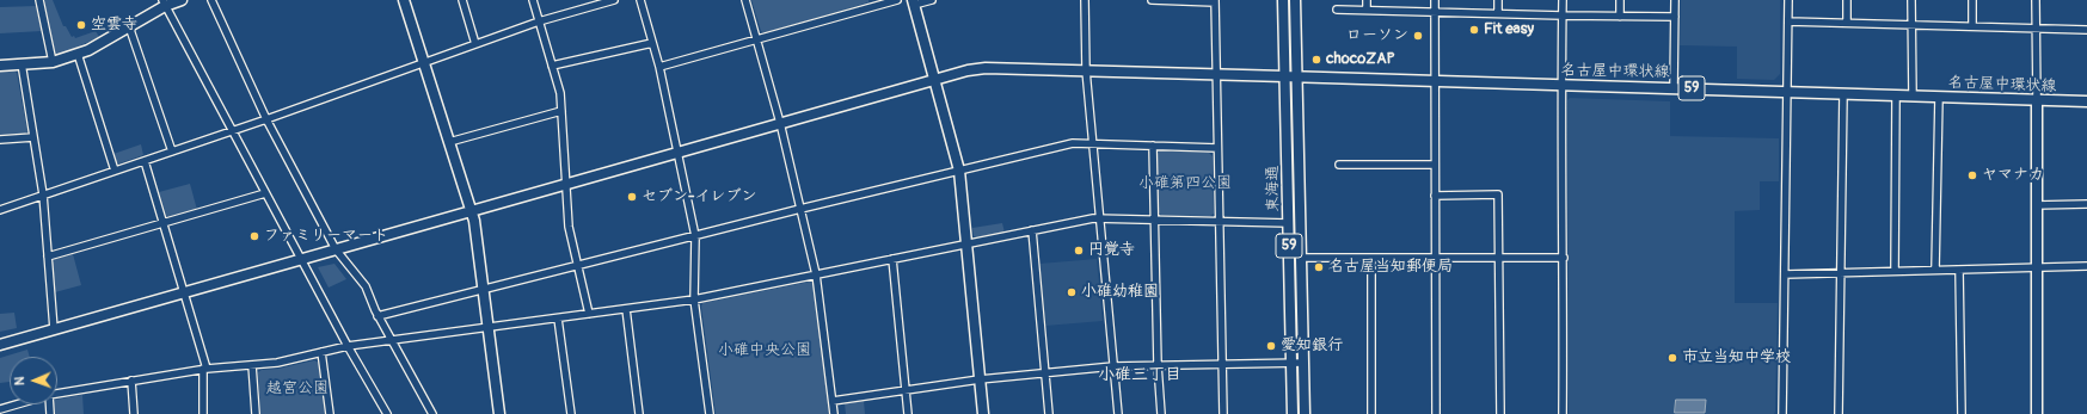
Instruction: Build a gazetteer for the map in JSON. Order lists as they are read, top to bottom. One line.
{"streets":{"street":["名古屋中環状線","59","東海通"]},"crossings":[["名古屋中環状線","東海通"]],"districts":["小碓三丁目"],"parks":["小碓第四公園","小碓中央公園","越宮公園"],"places":["空雲寺","Fit easy","ローソン","chocoZAP","ヤマナカ","セブン-イレブン","ファミリーマート","円覚寺","名古屋当知郵便局","小碓幼稚園","愛知銀行","市立当知中学校"],"north":"left"}
